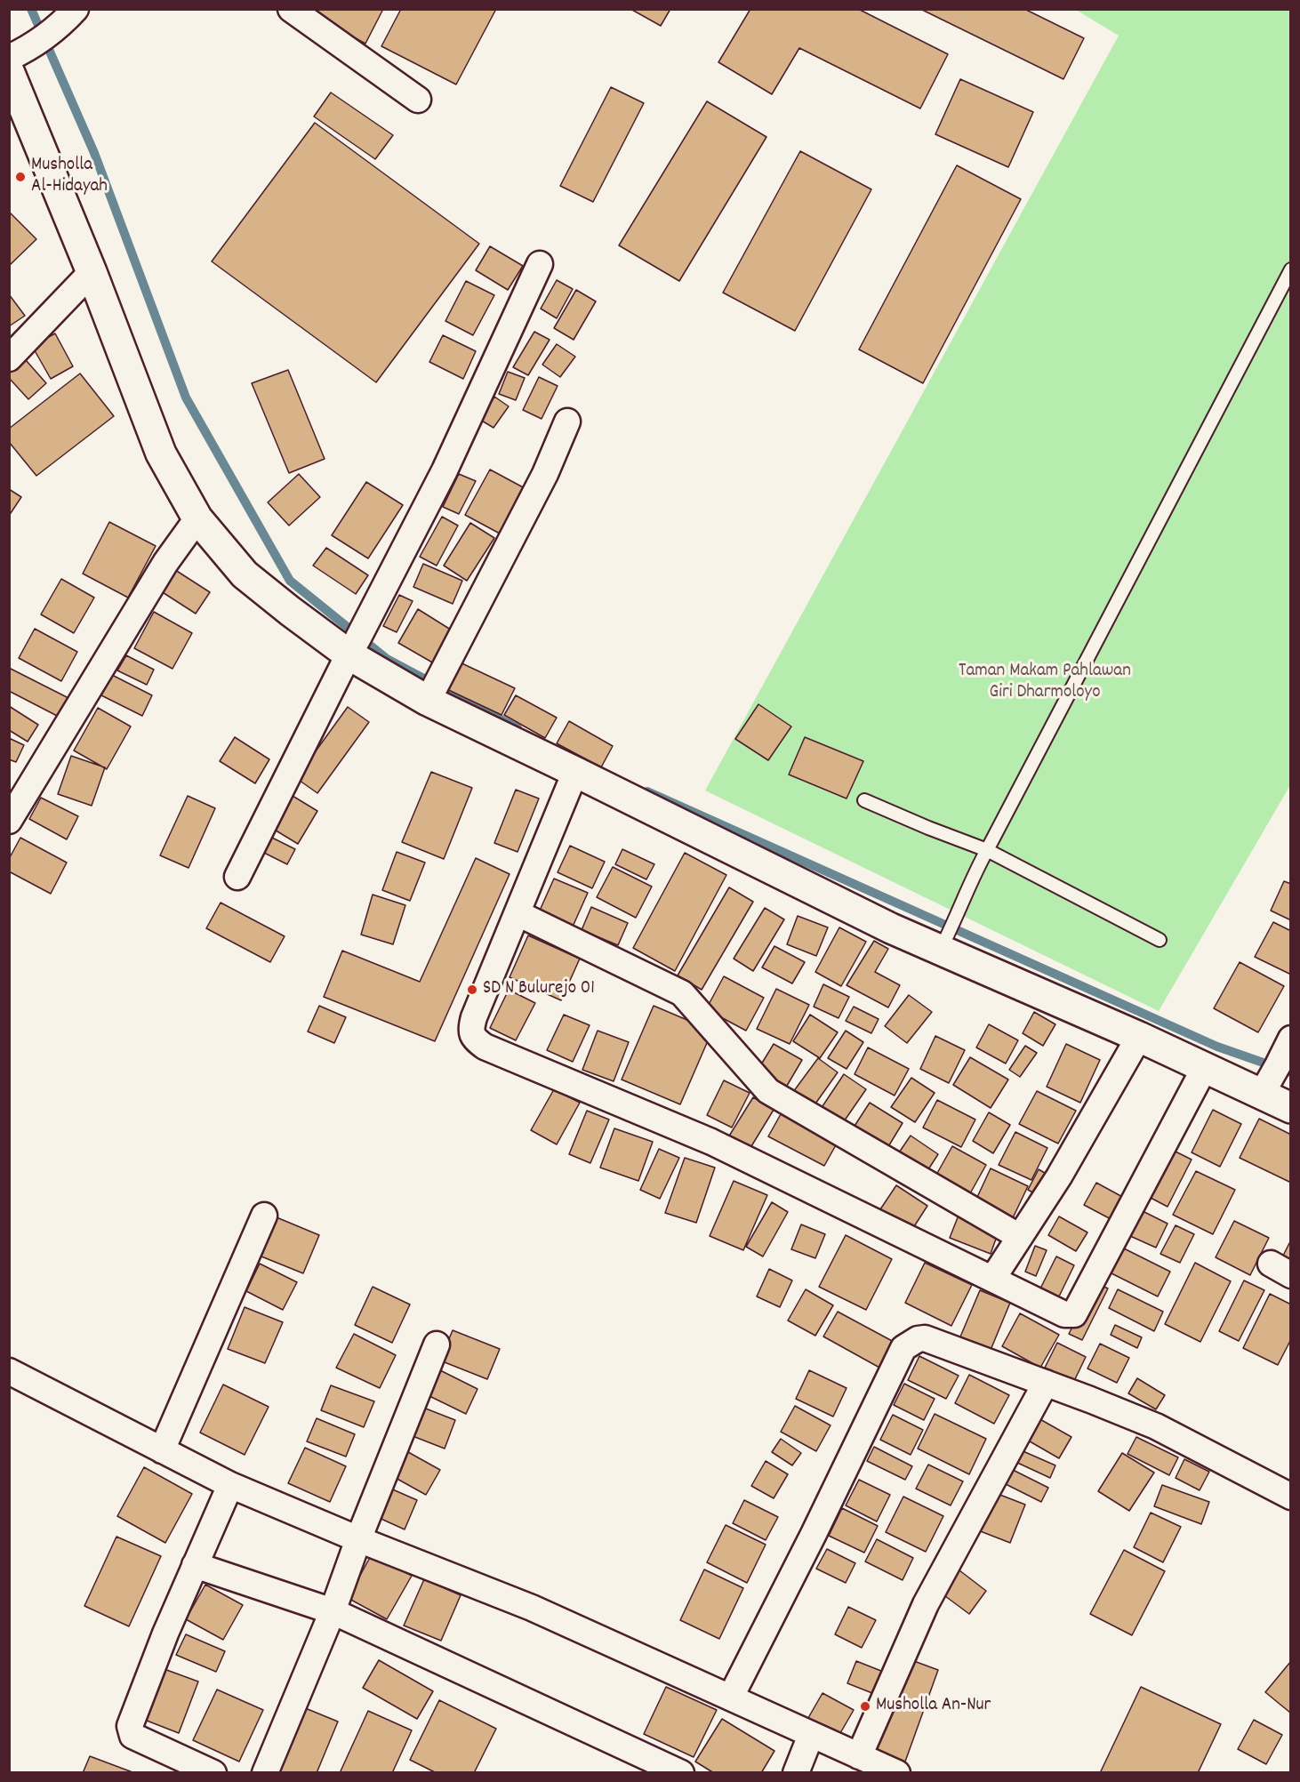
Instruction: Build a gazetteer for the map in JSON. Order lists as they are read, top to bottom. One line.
{"parks":["Taman Makam Pahlawan Giri Dharmoloyo"],"places":["Musholla Al-Hidayah","SD N Bulurejo 01","Musholla An-Nur"]}
